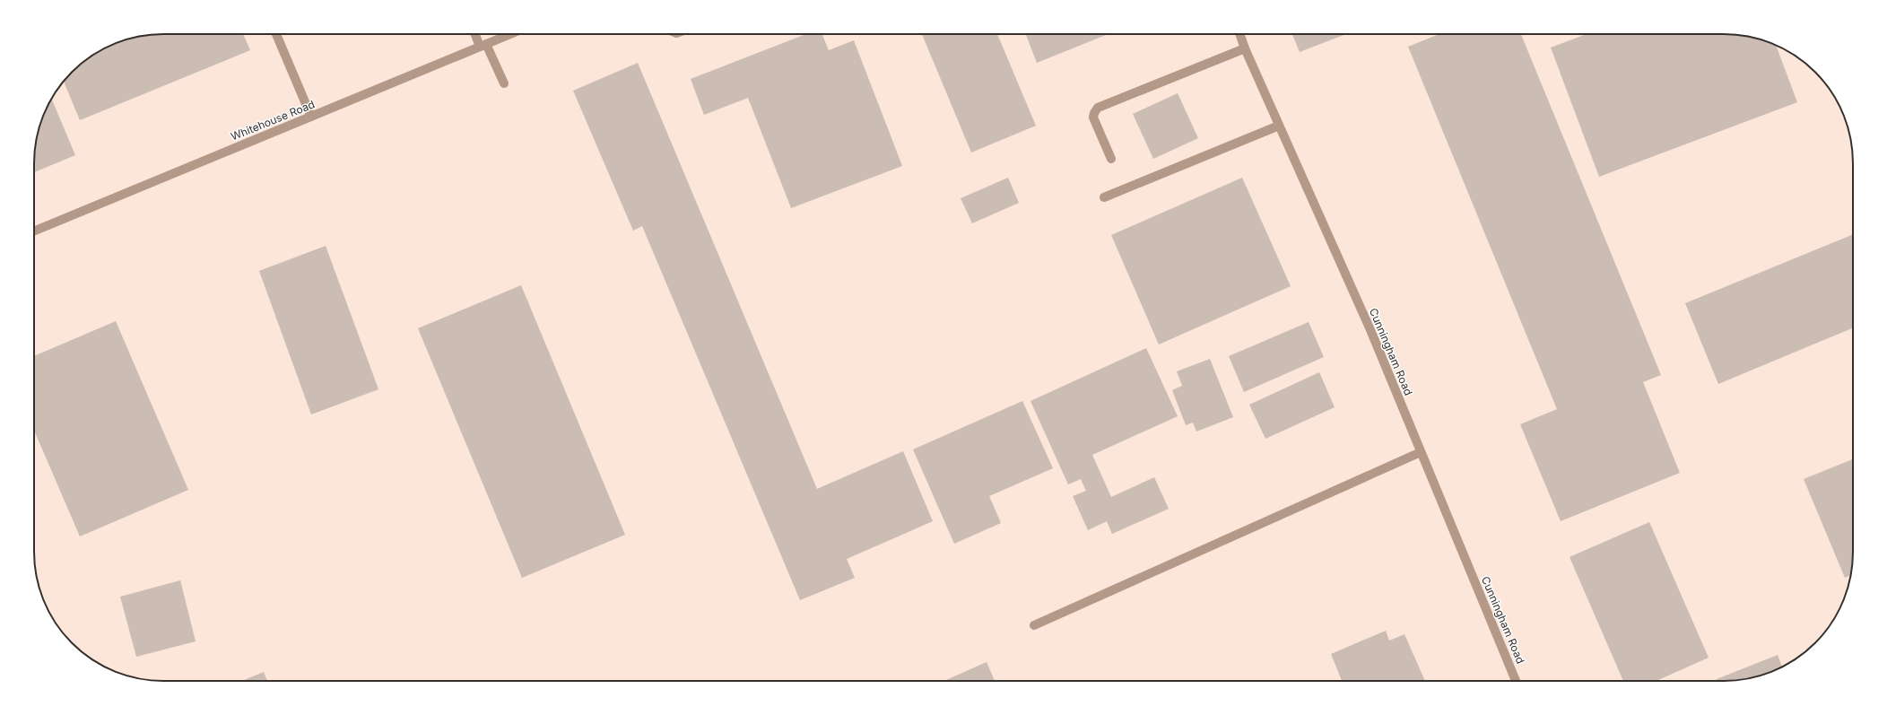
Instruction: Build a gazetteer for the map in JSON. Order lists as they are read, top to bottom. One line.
{"streets":{"street":["Whitehouse Road","Cunningham Road"]}}
